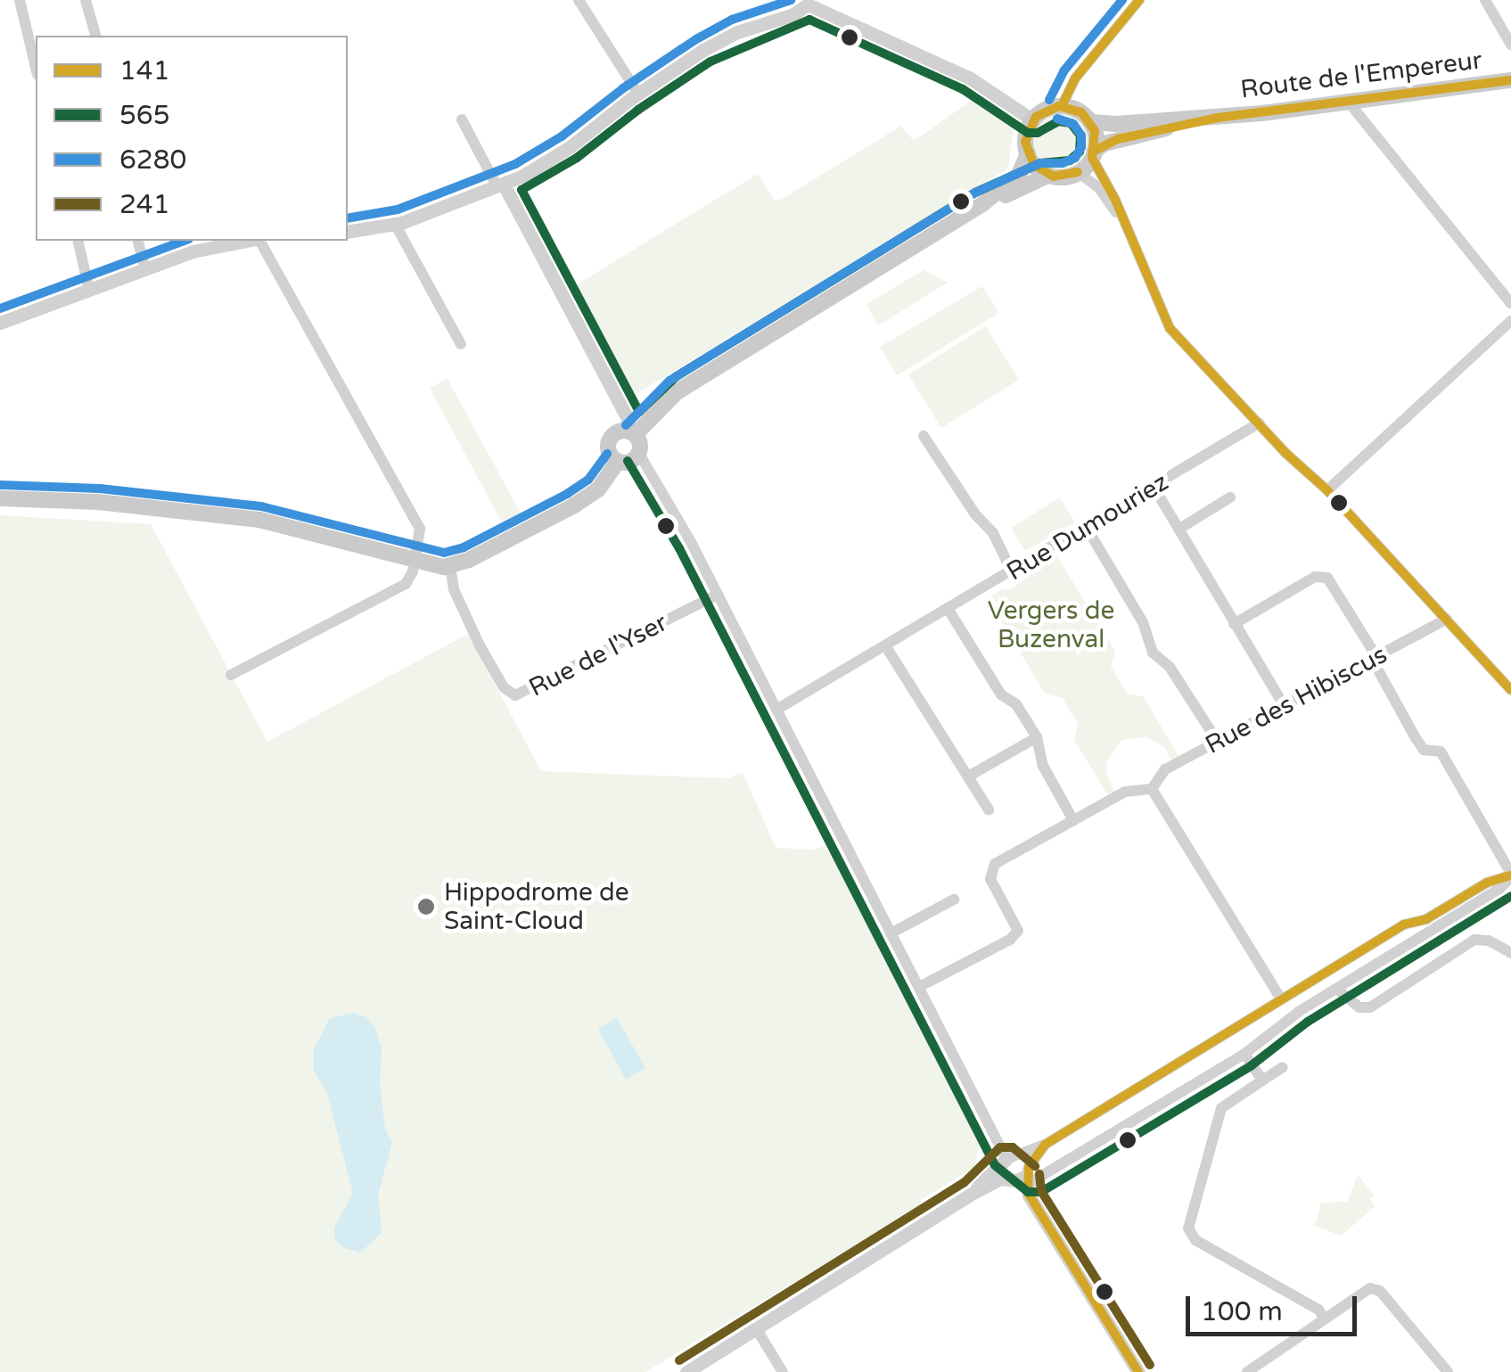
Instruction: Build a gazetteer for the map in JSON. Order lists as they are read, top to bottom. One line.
{"streets":{"main road":["Route de l'Empereur"],"street":["Rue Dumouriez","Rue de l'Yser","Rue des Hibiscus"]},"parks":["Vergers de Buzenval"],"places":["Hippodrome de Saint-Cloud"],"lines":["transit line 141","transit line 6280","transit line 565","transit line 241"],"legend":["141","565","6280","241"],"scale_bar":"100 m"}
